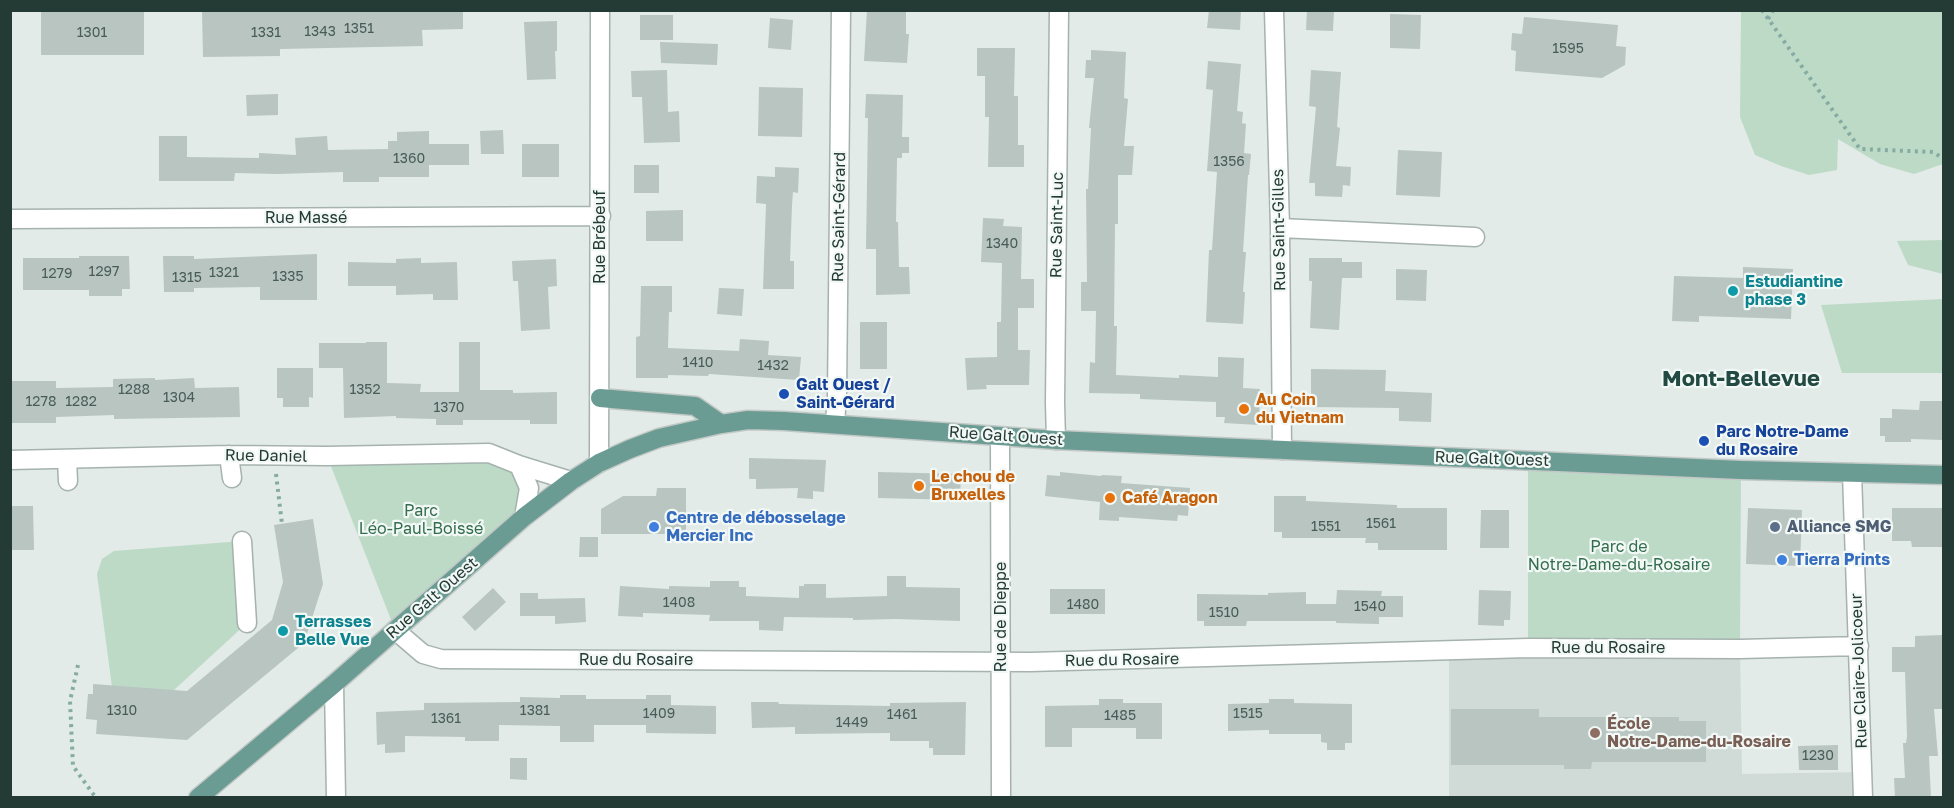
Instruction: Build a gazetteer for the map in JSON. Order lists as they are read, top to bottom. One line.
{"streets":{"main road":["Rue Galt Ouest"],"street":["Rue Saint-Gérard","Rue Massé","Rue Saint-Luc","Rue Saint-Gilles","Rue Brébeuf","Rue Daniel","Rue de Dieppe","Rue du Rosaire","Rue Claire-Jolicoeur"]},"crossings":[["Rue Saint-Gérard","Rue Galt Ouest"],["Rue Massé","Rue Brébeuf"],["Rue Saint-Luc","Rue Galt Ouest"],["Rue Saint-Gilles","Rue Galt Ouest"],["Rue Brébeuf","Rue Galt Ouest"],["Rue Galt Ouest","Rue Daniel"],["Rue Galt Ouest","Rue de Dieppe"],["Rue Galt Ouest","Rue du Rosaire"],["Rue Galt Ouest","Rue Claire-Jolicoeur"],["Rue de Dieppe","Rue du Rosaire"],["Rue du Rosaire","Rue Claire-Jolicoeur"]],"districts":["Mont-Bellevue"],"parks":["Parc Léo-Paul-Boissé","Parc de Notre-Dame-du-Rosaire"],"places":["Estudiantine phase 3","Galt Ouest / Saint-Gérard","Au Coin du Vietnam","Parc Notre-Dame du Rosaire","Le chou de Bruxelles","Café Aragon","Centre de débosselage Mercier Inc","Alliance SMG","Tierra Prints","Terrasses Belle Vue","École Notre-Dame-du-Rosaire"],"house_numbers":["1351","1343","1301","1331","1595","1360","1356","1340","1297","1321","1279","1335","1315","1410","1432","1288","1352","1304","1278","1282","1370","1561","1551","1408","1480","1540","1510","1310","1381","1409","1515","1461","1485","1361","1449","1230"]}
